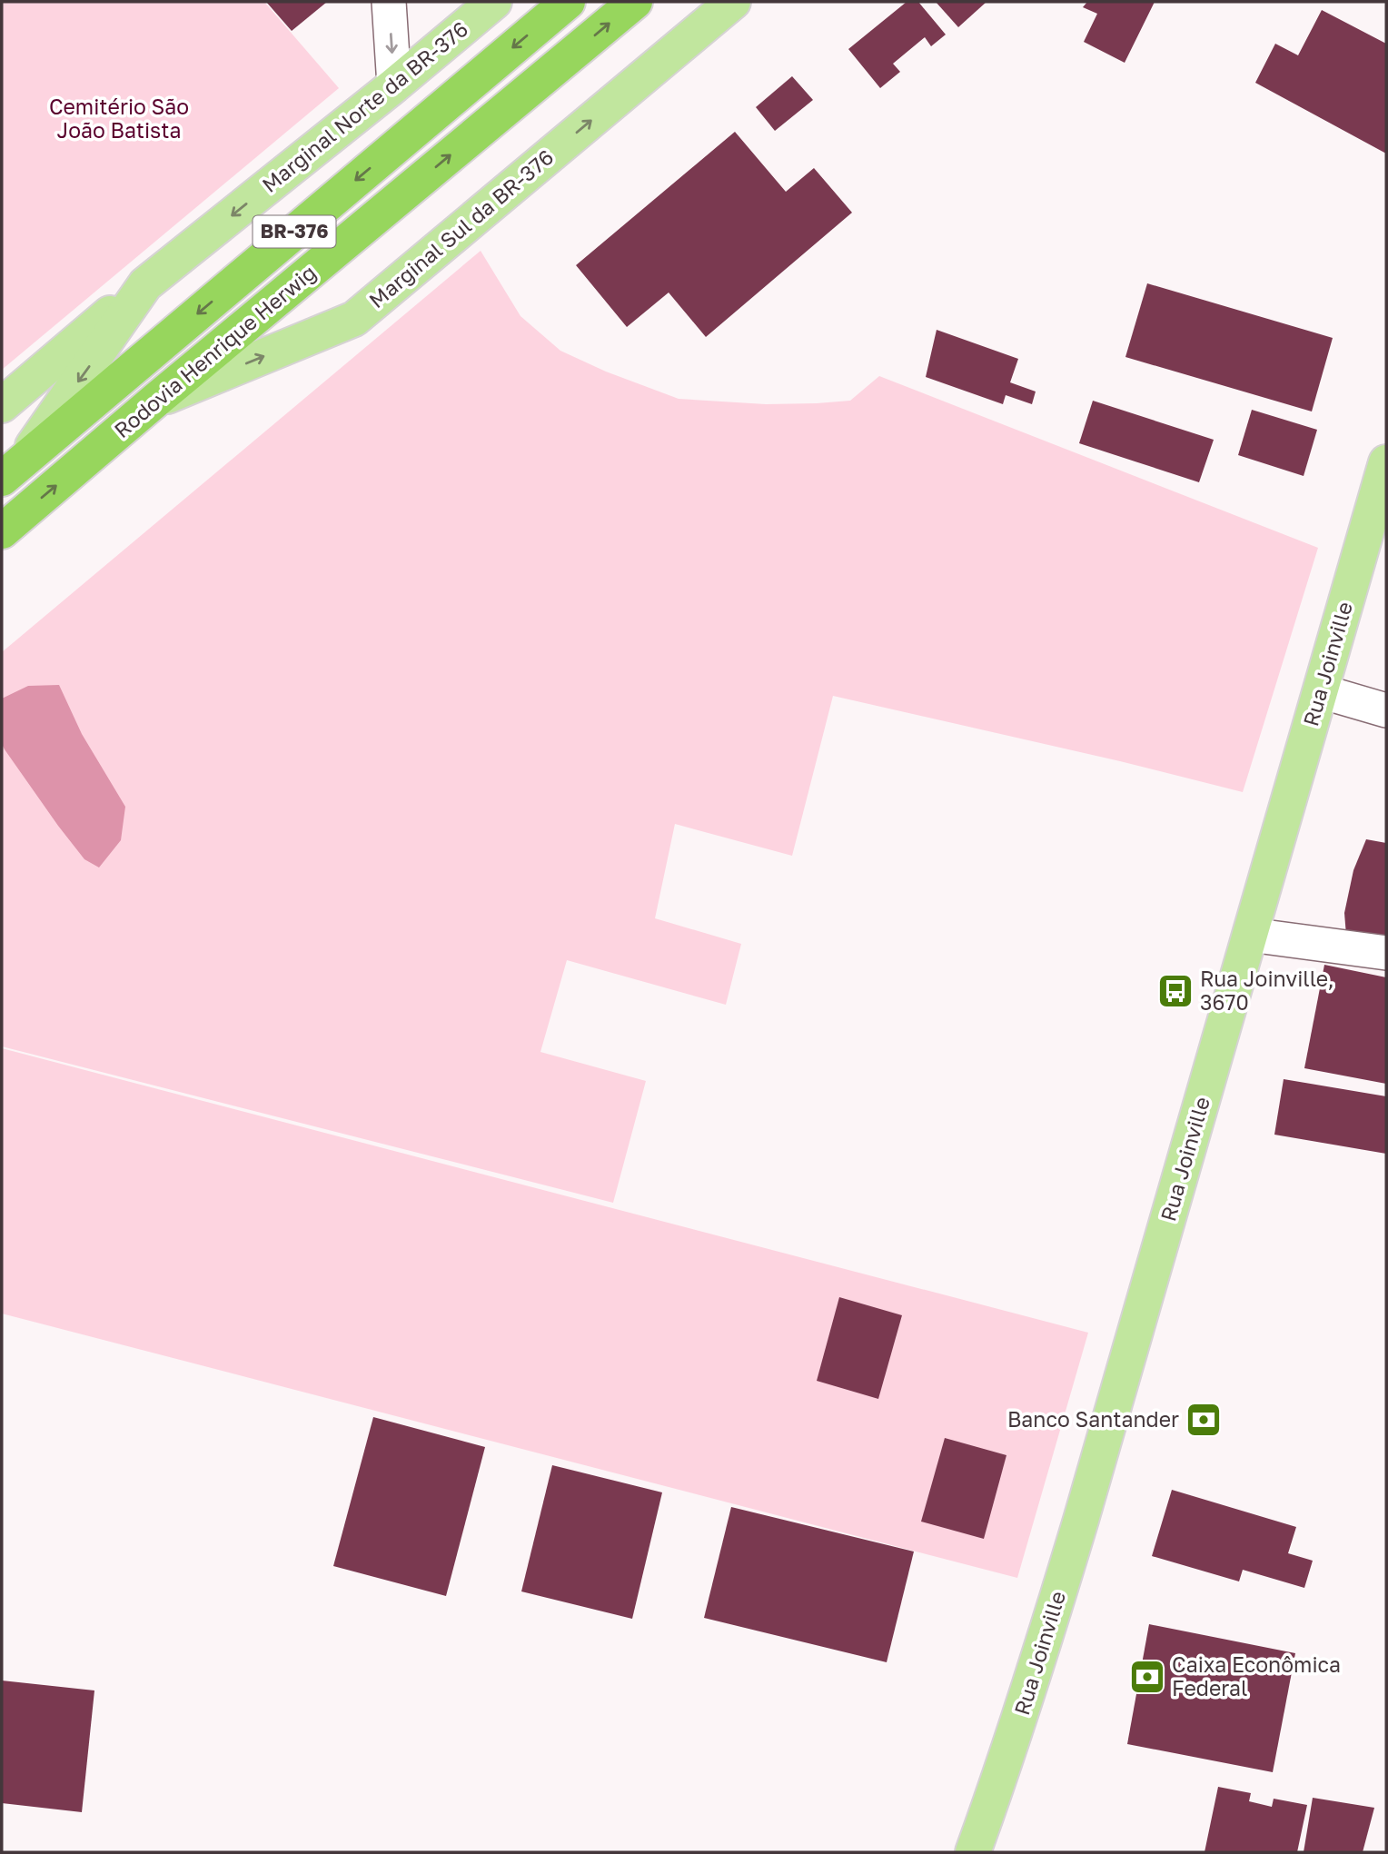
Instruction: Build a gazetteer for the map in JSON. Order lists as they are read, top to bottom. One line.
{"streets":{"highway":["BR-376","Rodovia Henrique Herwig"],"main road":["Marginal Norte da BR-376","Marginal Sul da BR-376","Rua Joinville"]},"crossings":[["Marginal Norte da BR-376","Rodovia Henrique Herwig"],["Marginal Sul da BR-376","Rodovia Henrique Herwig"]],"one_way":["Marginal Sul da BR-376"],"parks":["Cemitério São João Batista"],"places":{"bus stop":["Rua Joinville, 3670"],"bank":["Banco Santander","Caixa Econômica Federal"]}}
